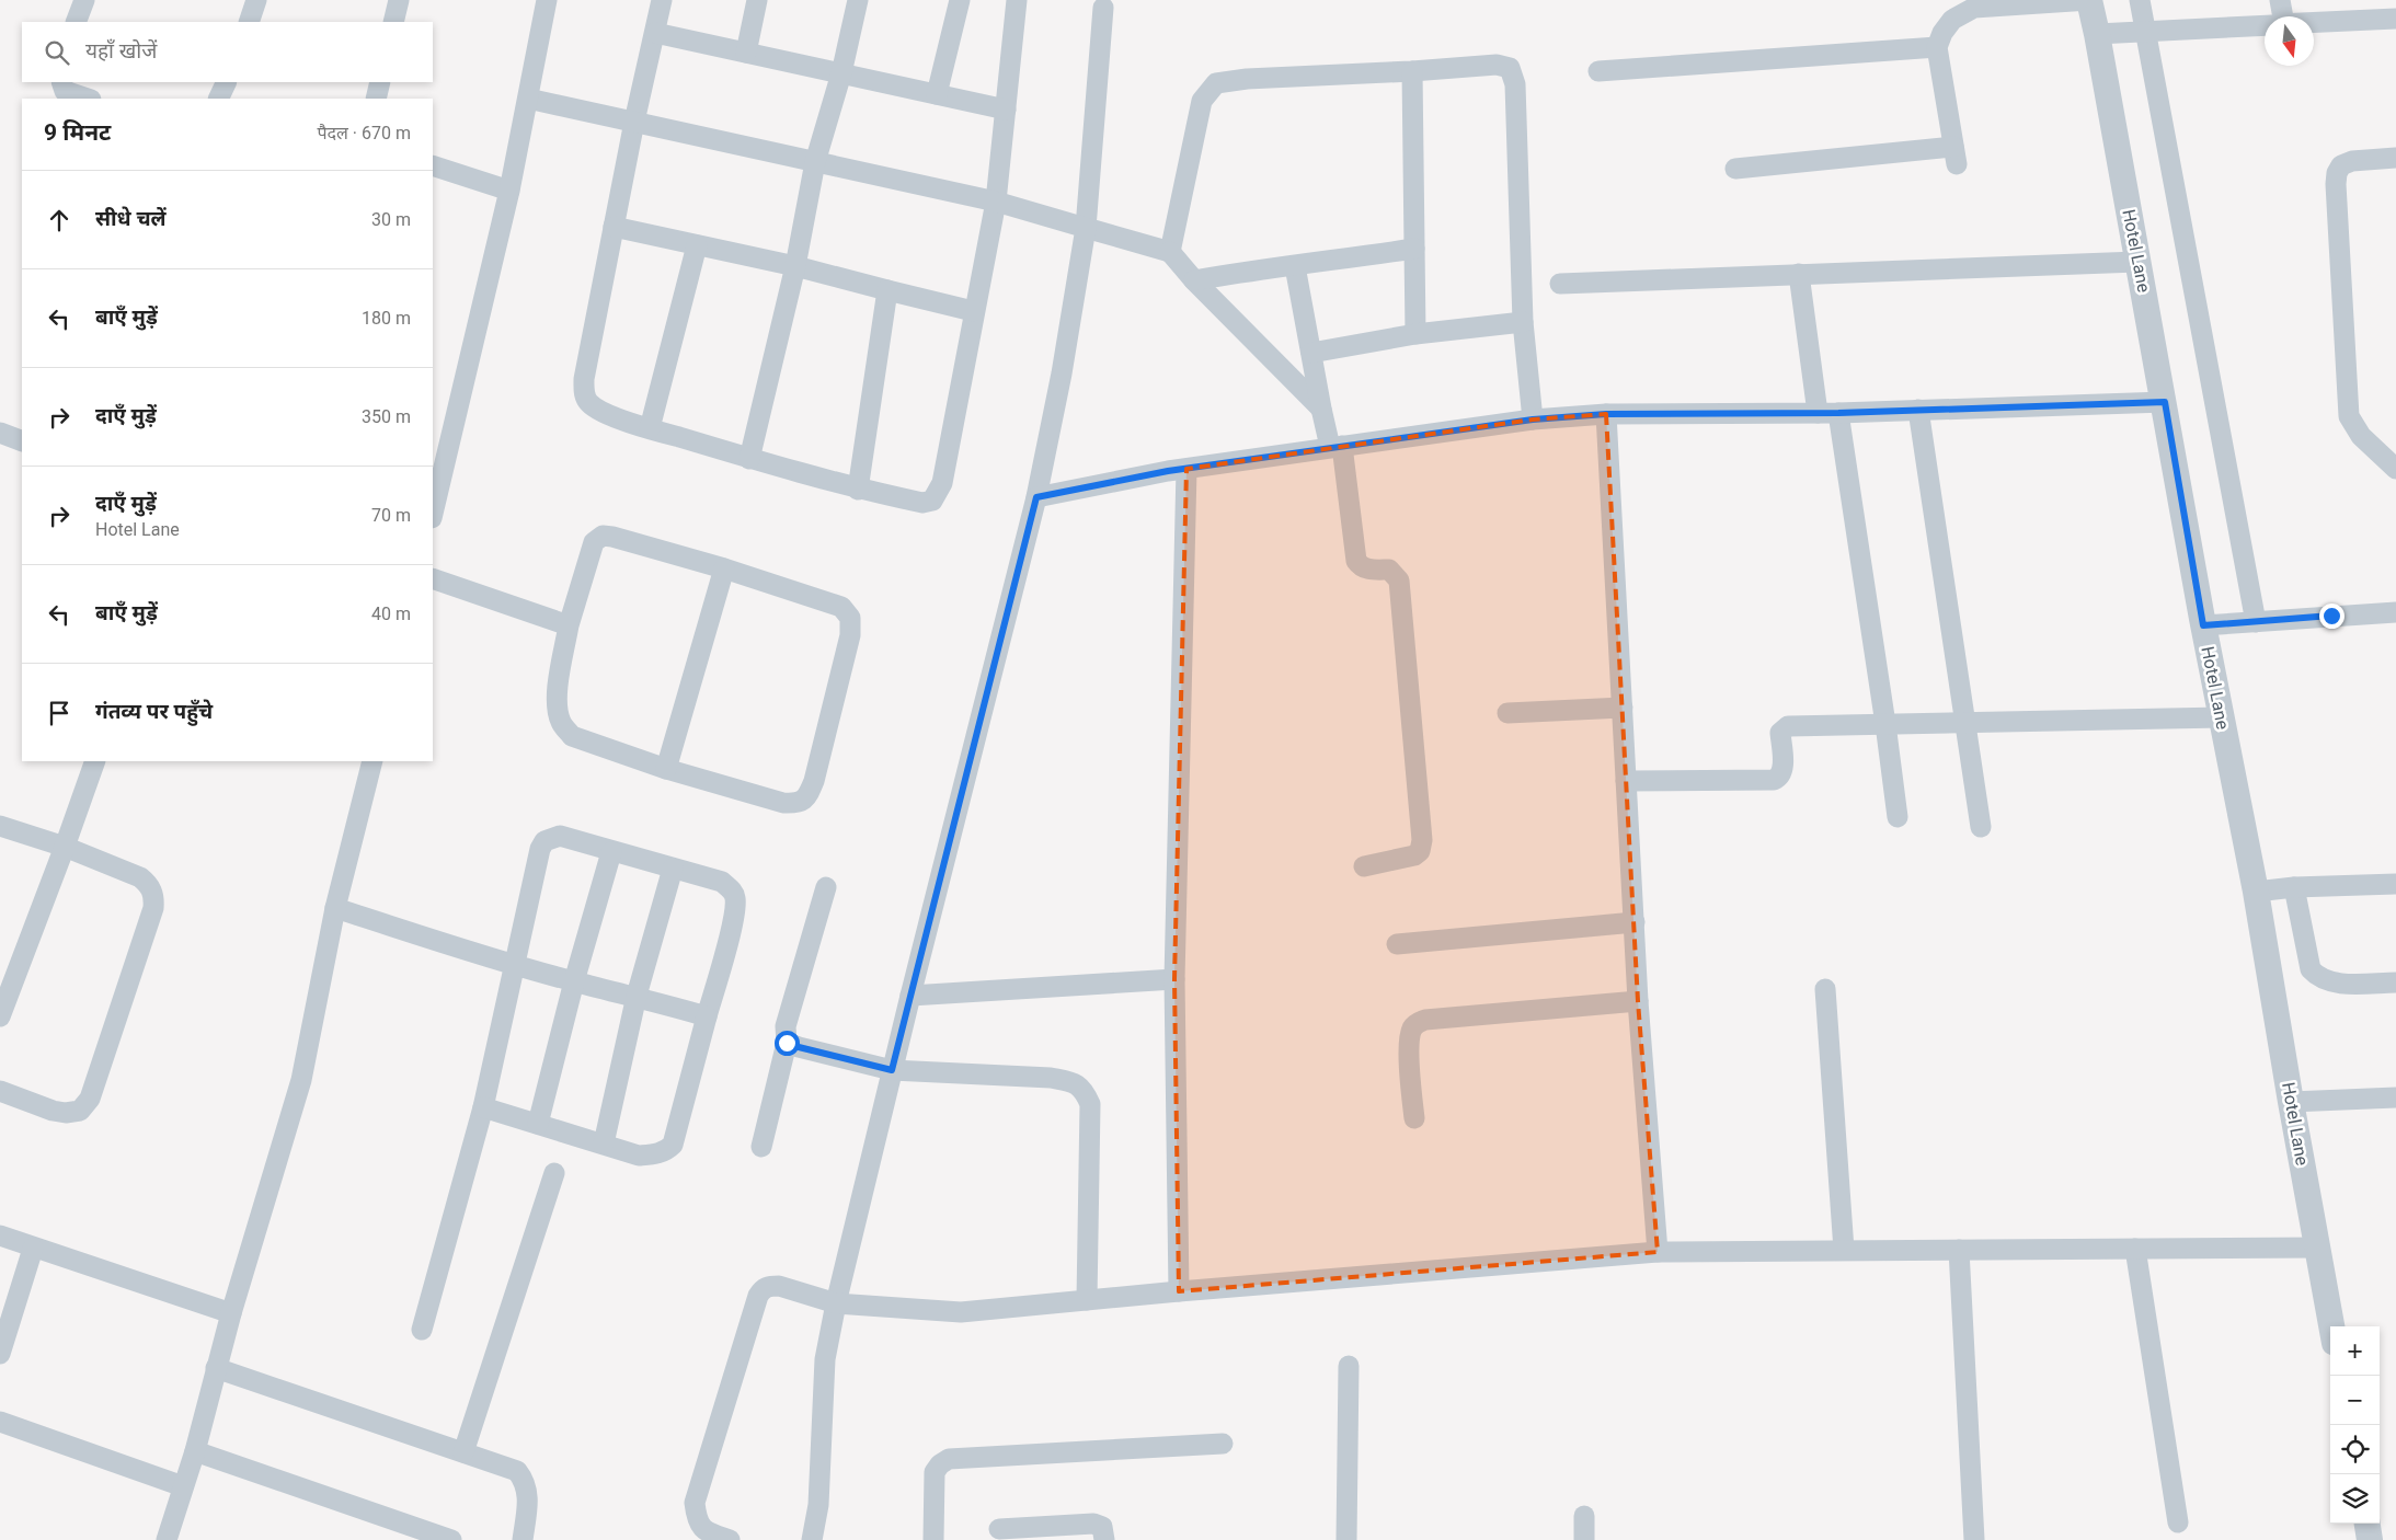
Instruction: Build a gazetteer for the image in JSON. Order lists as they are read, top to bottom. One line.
{"streets":{"street":["Hotel Lane"]},"north":"bottom","page":{"search":"यहाँ खोजें","heading":["9 मिनट","पैदल · 670 m"],"list":[["सीधे चलें","30 m"],["बाएँ मुड़ें","180 m"],["दाएँ मुड़ें","350 m"],["दाएँ मुड़ें","Hotel Lane","70 m"],["बाएँ मुड़ें","40 m"],"गंतव्य पर पहुँचे"],"map_buttons":["+","−"]}}
